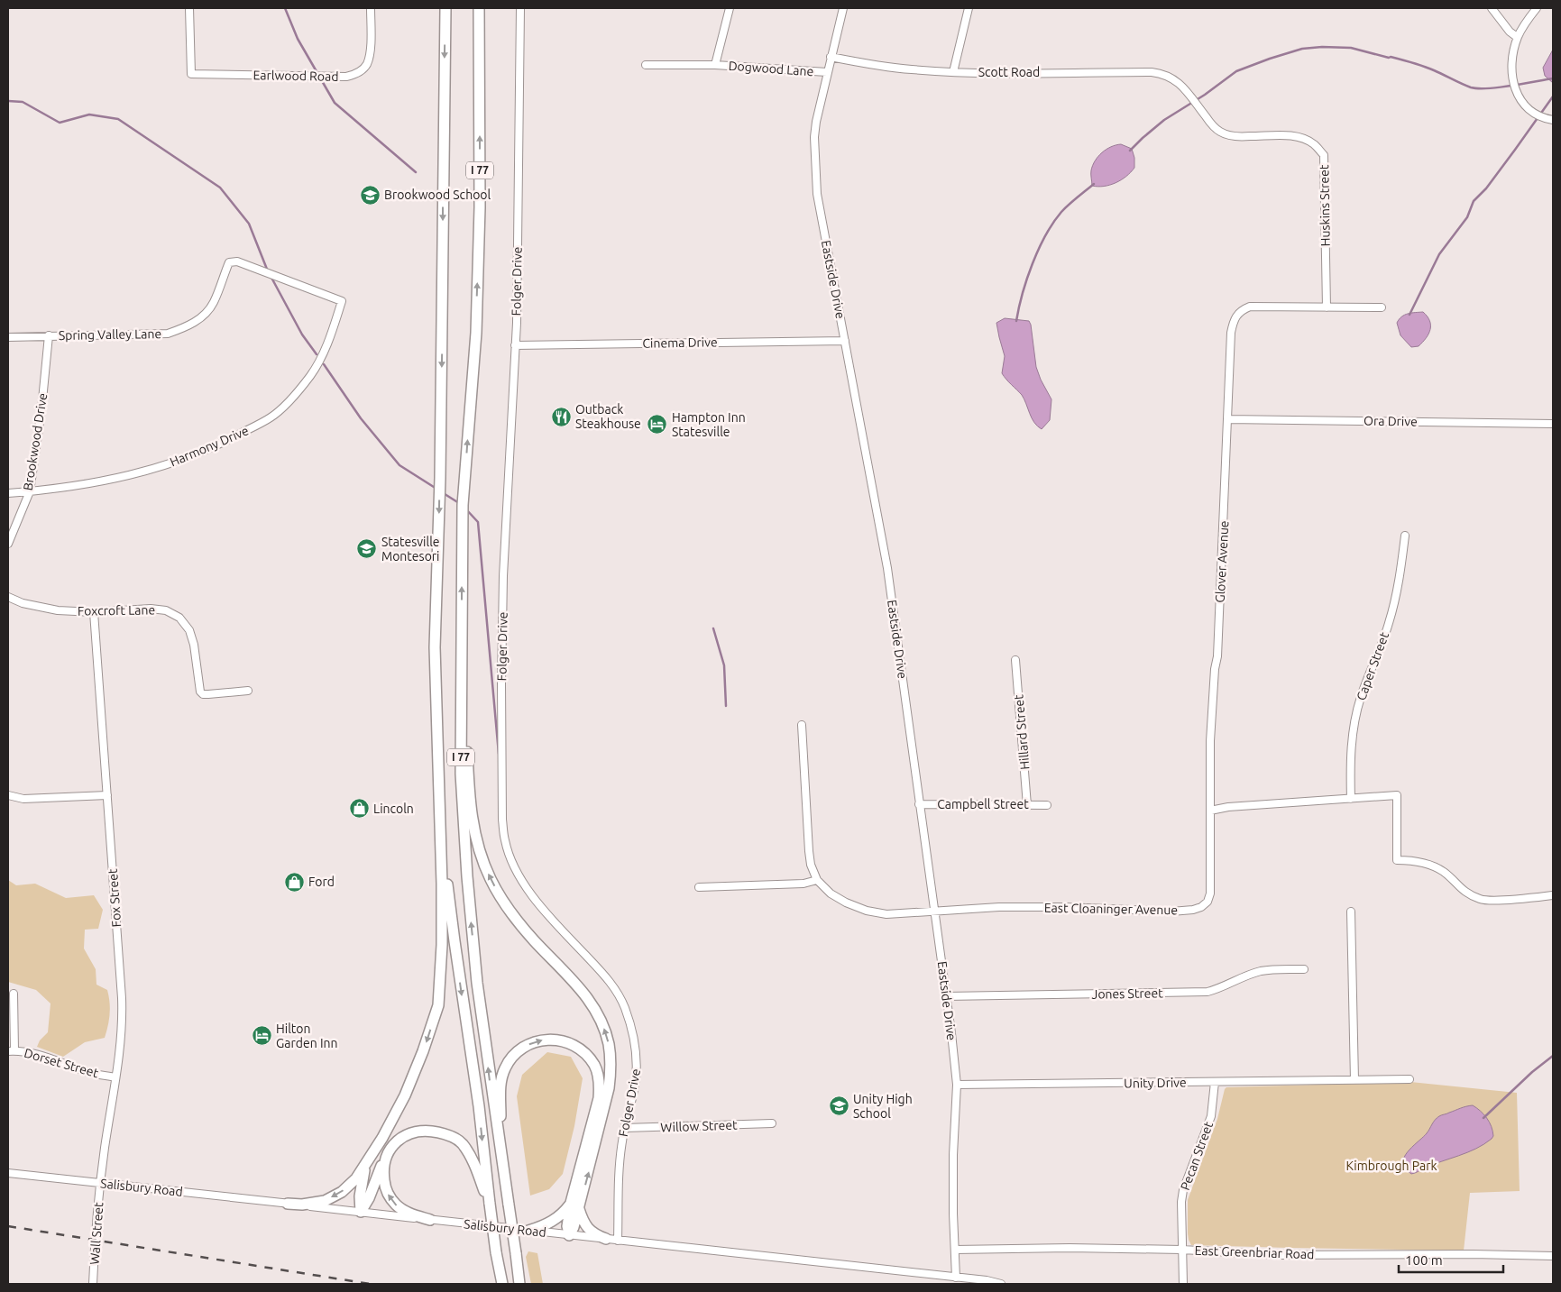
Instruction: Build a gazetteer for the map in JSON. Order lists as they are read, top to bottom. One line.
{"streets":{"highway":["I 77"],"street":["Dogwood Lane","Scott Road","Earlwood Road","Huskins Street","Eastside Drive","Folger Drive","Spring Valley Lane","Cinema Drive","Ora Drive","Brookwood Drive","Harmony Drive","Glover Avenue","Foxcroft Lane","Caper Street","Hillard Street","Campbell Street","Fox Street","East Cloaninger Avenue","Jones Street","Dorset Street","Unity Drive","Willow Street","Pecan Street","Salisbury Road","Wall Street","East Greenbriar Road"]},"crossings":[["Dogwood Lane","Eastside Drive"],["Scott Road","Huskins Street"],["Scott Road","Eastside Drive"],["Huskins Street","Glover Avenue"],["Eastside Drive","Cinema Drive"],["Eastside Drive","Campbell Street"],["Eastside Drive","East Cloaninger Avenue"],["Eastside Drive","Jones Street"],["Eastside Drive","Unity Drive"],["Eastside Drive","Salisbury Road"],["Eastside Drive","East Greenbriar Road"],["Folger Drive","Cinema Drive"],["Folger Drive","Willow Street"],["Folger Drive","Salisbury Road"],["Spring Valley Lane","Brookwood Drive"],["Spring Valley Lane","Harmony Drive"],["Ora Drive","Glover Avenue"],["Brookwood Drive","Harmony Drive"],["Glover Avenue","East Cloaninger Avenue"],["Foxcroft Lane","Fox Street"],["Hillard Street","Campbell Street"],["Fox Street","Dorset Street"],["Fox Street","Salisbury Road"],["Fox Street","Wall Street"],["Unity Drive","Pecan Street"],["Pecan Street","East Greenbriar Road"],["Salisbury Road","Wall Street"]],"parks":["Kimbrough Park"],"places":{"school or university":["Brookwood School","Statesville Montesori","Unity High School"],"restaurant":["Outback Steakhouse"],"hotel":["Hampton Inn Statesville","Hilton Garden Inn"],"shop":["Lincoln","Ford"]},"scale_bar":"100 m"}
